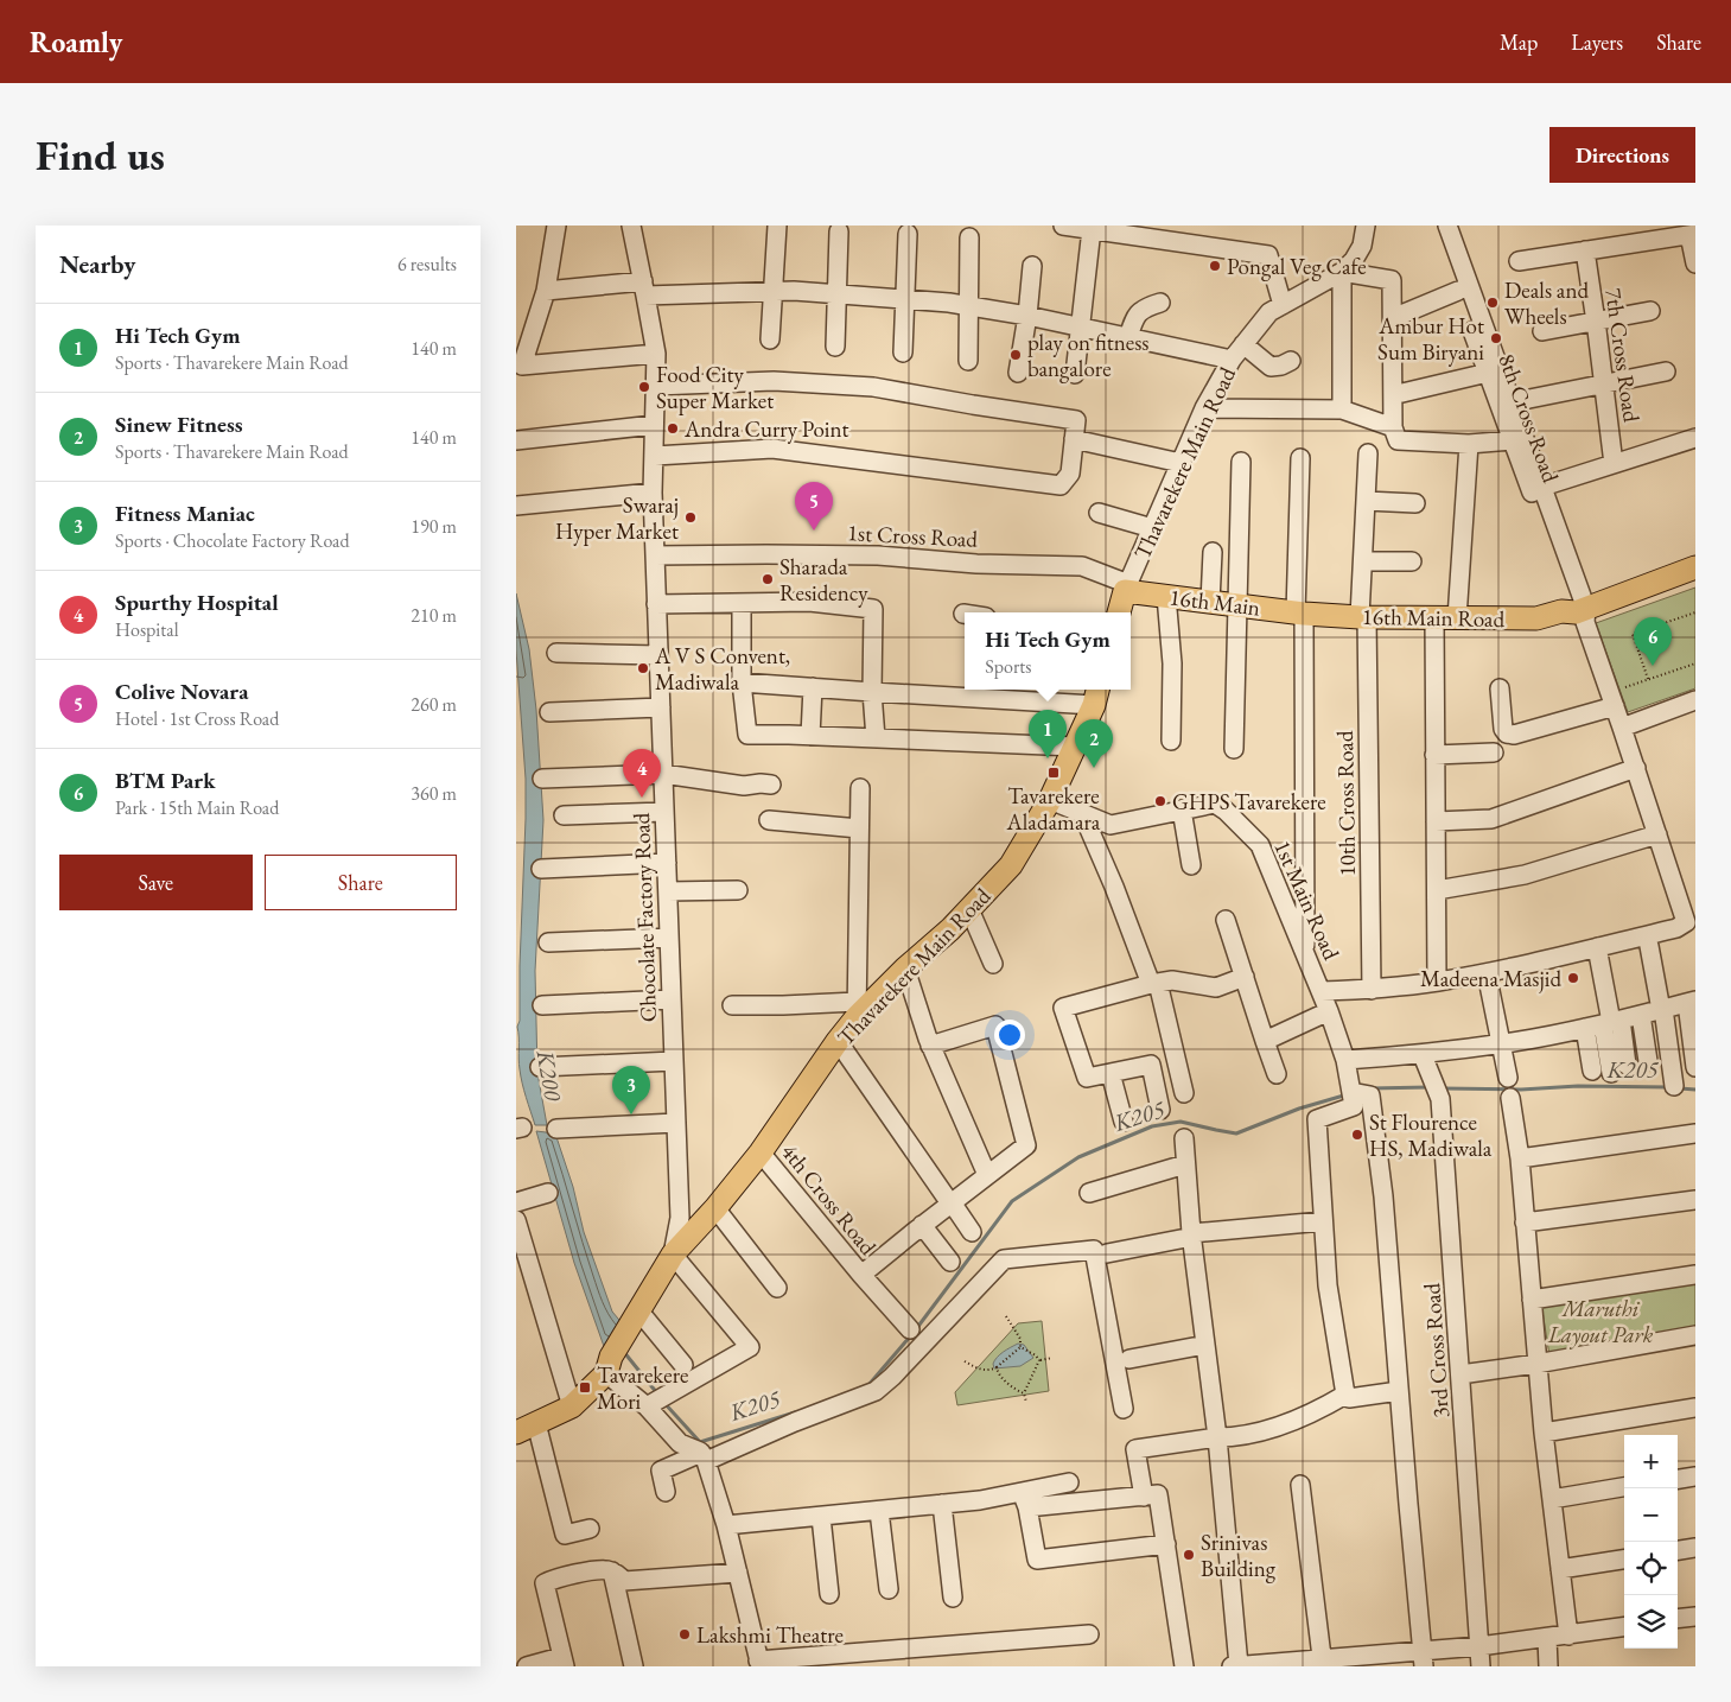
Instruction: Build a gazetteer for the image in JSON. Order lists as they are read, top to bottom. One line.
{"streets":{"main road":["Thavarekere Main Road","16th Main","16th Main Road"],"street":["7th Cross Road","8th Cross Road","1st Cross Road","10th Cross Road","1st Main Road","Chocolate Factory Road","4th Cross Road","3rd Cross Road"]},"crossings":[["8th Cross Road","16th Main Road"],["Thavarekere Main Road","1st Cross Road"],["Thavarekere Main Road","16th Main"],["Thavarekere Main Road","1st Main Road"],["Thavarekere Main Road","Chocolate Factory Road"],["Thavarekere Main Road","4th Cross Road"],["1st Cross Road","16th Main"],["1st Cross Road","Chocolate Factory Road"],["16th Main","16th Main Road"],["16th Main Road","10th Cross Road"]],"water":["K205","K200"],"parks":["Maruthi Layout Park"],"places":{"other":["Pongal Veg Cafe","Deals and Wheels","Ambur Hot Sum Biryani","play on fitness bangalore","Food City Super Market","Andra Curry Point","Swaraj Hyper Market","Sharada Residency","A V S Convent, Madiwala","GHPS Tavarekere","Madeena Masjid","St Flourence HS, Madiwala","Srinivas Building","Lakshmi Theatre"],"transit":["Tavarekere Aladamara","Tavarekere Mori"]},"page":{"header":"Roamly","nav":["Map","Layers","Share"],"buttons":["Directions",["Save","Share"]],"title":"Find us","heading":["Nearby","6 results"],"list":[{"mark":"1","name":"Hi Tech Gym","note":"Sports · Thavarekere Main Road","value":"140 m"},{"mark":"2","name":"Sinew Fitness","note":"Sports · Thavarekere Main Road","value":"140 m"},{"mark":"3","name":"Fitness Maniac","note":"Sports · Chocolate Factory Road","value":"190 m"},{"mark":"4","name":"Spurthy Hospital","note":"Hospital","value":"210 m"},{"mark":"5","name":"Colive Novara","note":"Hotel · 1st Cross Road","value":"260 m"},{"mark":"6","name":"BTM Park","note":"Park · 15th Main Road","value":"360 m"}],"pins":["5","6","1","2","4","3"],"popup":["Hi Tech Gym","Sports"],"map_buttons":["+","−"]}}
